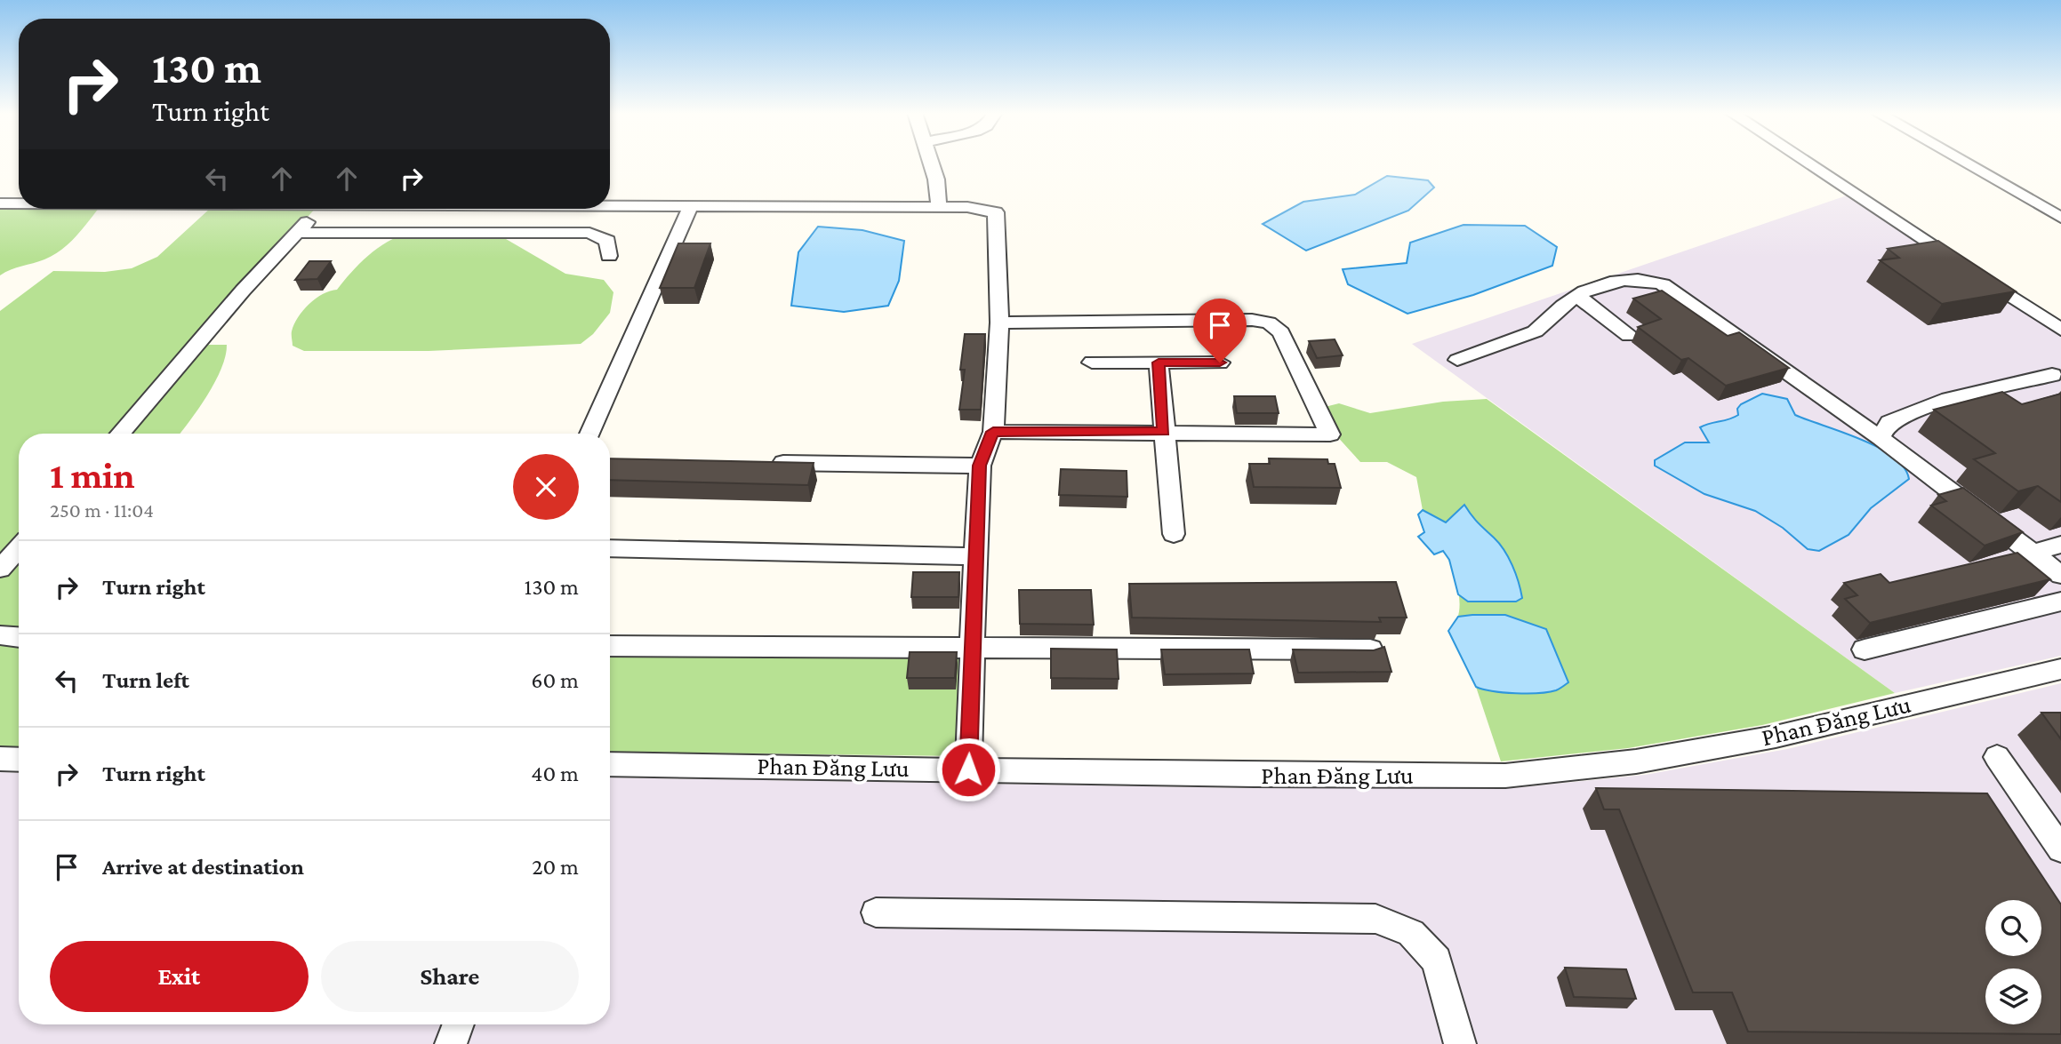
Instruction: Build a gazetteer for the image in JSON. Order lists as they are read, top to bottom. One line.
{"streets":{"street":["Phan Đăng Lưu"]},"page":{"turn":["130 m","Turn right"],"heading":["1 min","250 m · 11:04"],"list":[{"name":"Turn right","value":"130 m"},{"name":"Turn left","value":"60 m"},{"name":"Turn right","value":"40 m"},{"name":"Arrive at destination","value":"20 m"}],"buttons":["Exit","Share"]}}
